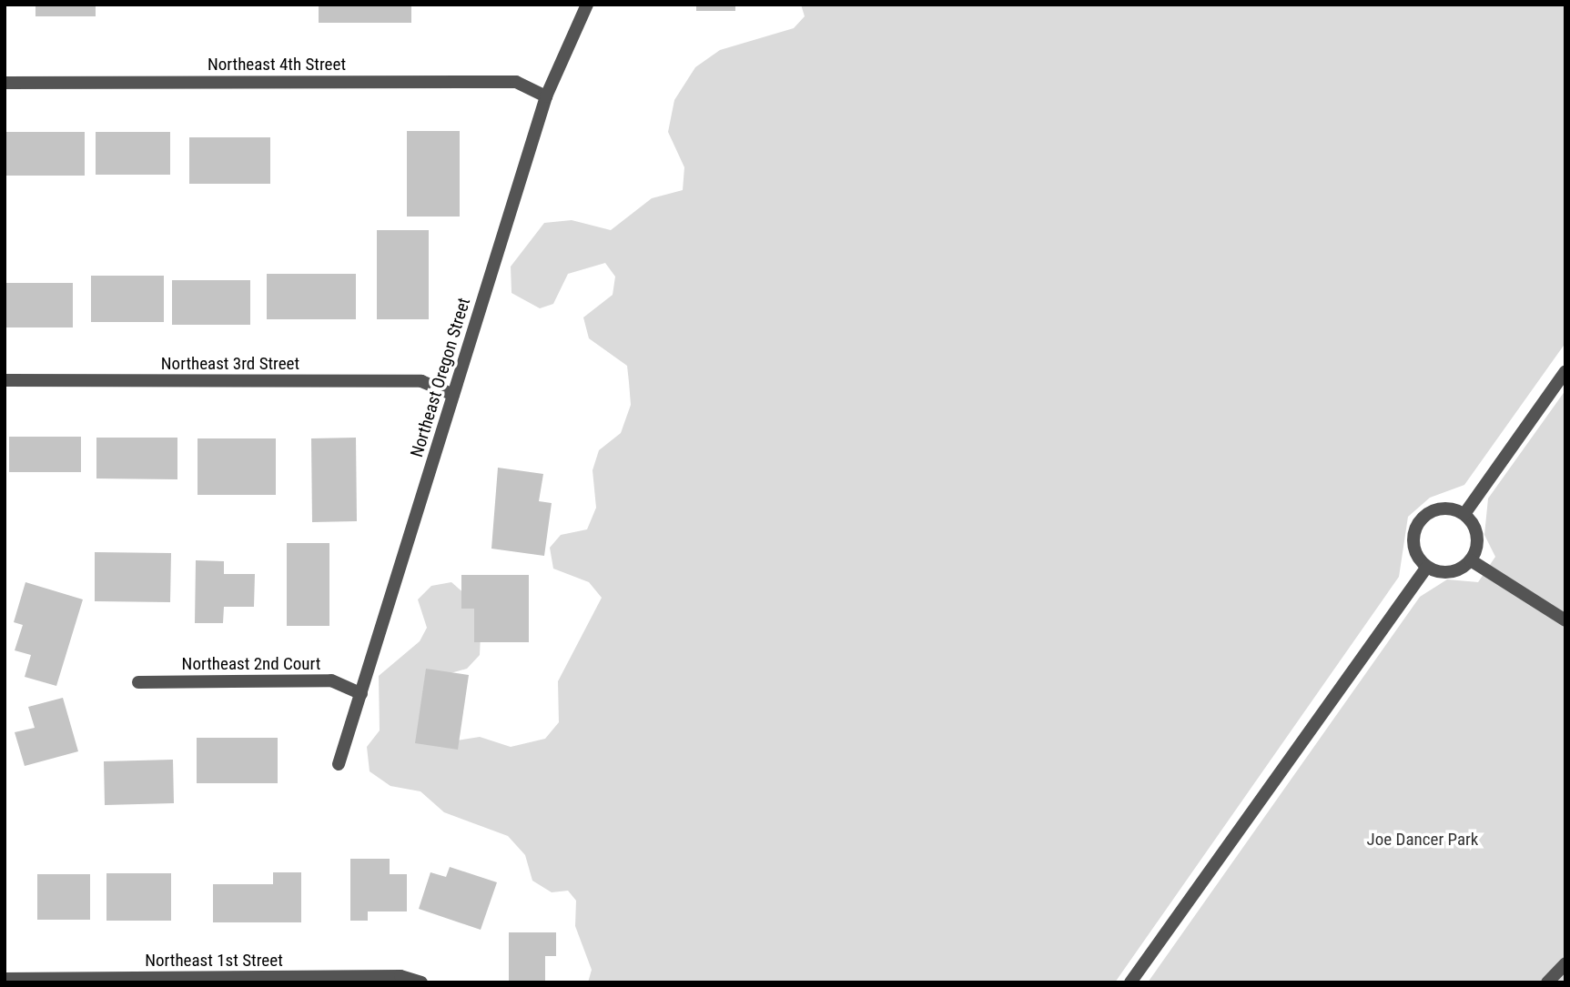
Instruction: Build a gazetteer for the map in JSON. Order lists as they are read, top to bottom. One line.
{"streets":{"street":["Northeast 4th Street","Northeast 3rd Street","Northeast Oregon Street","Northeast 2nd Court","Northeast 1st Street"]},"crossings":[["Northeast 4th Street","Northeast Oregon Street"],["Northeast 3rd Street","Northeast Oregon Street"],["Northeast Oregon Street","Northeast 2nd Court"]],"parks":["Joe Dancer Park"]}
